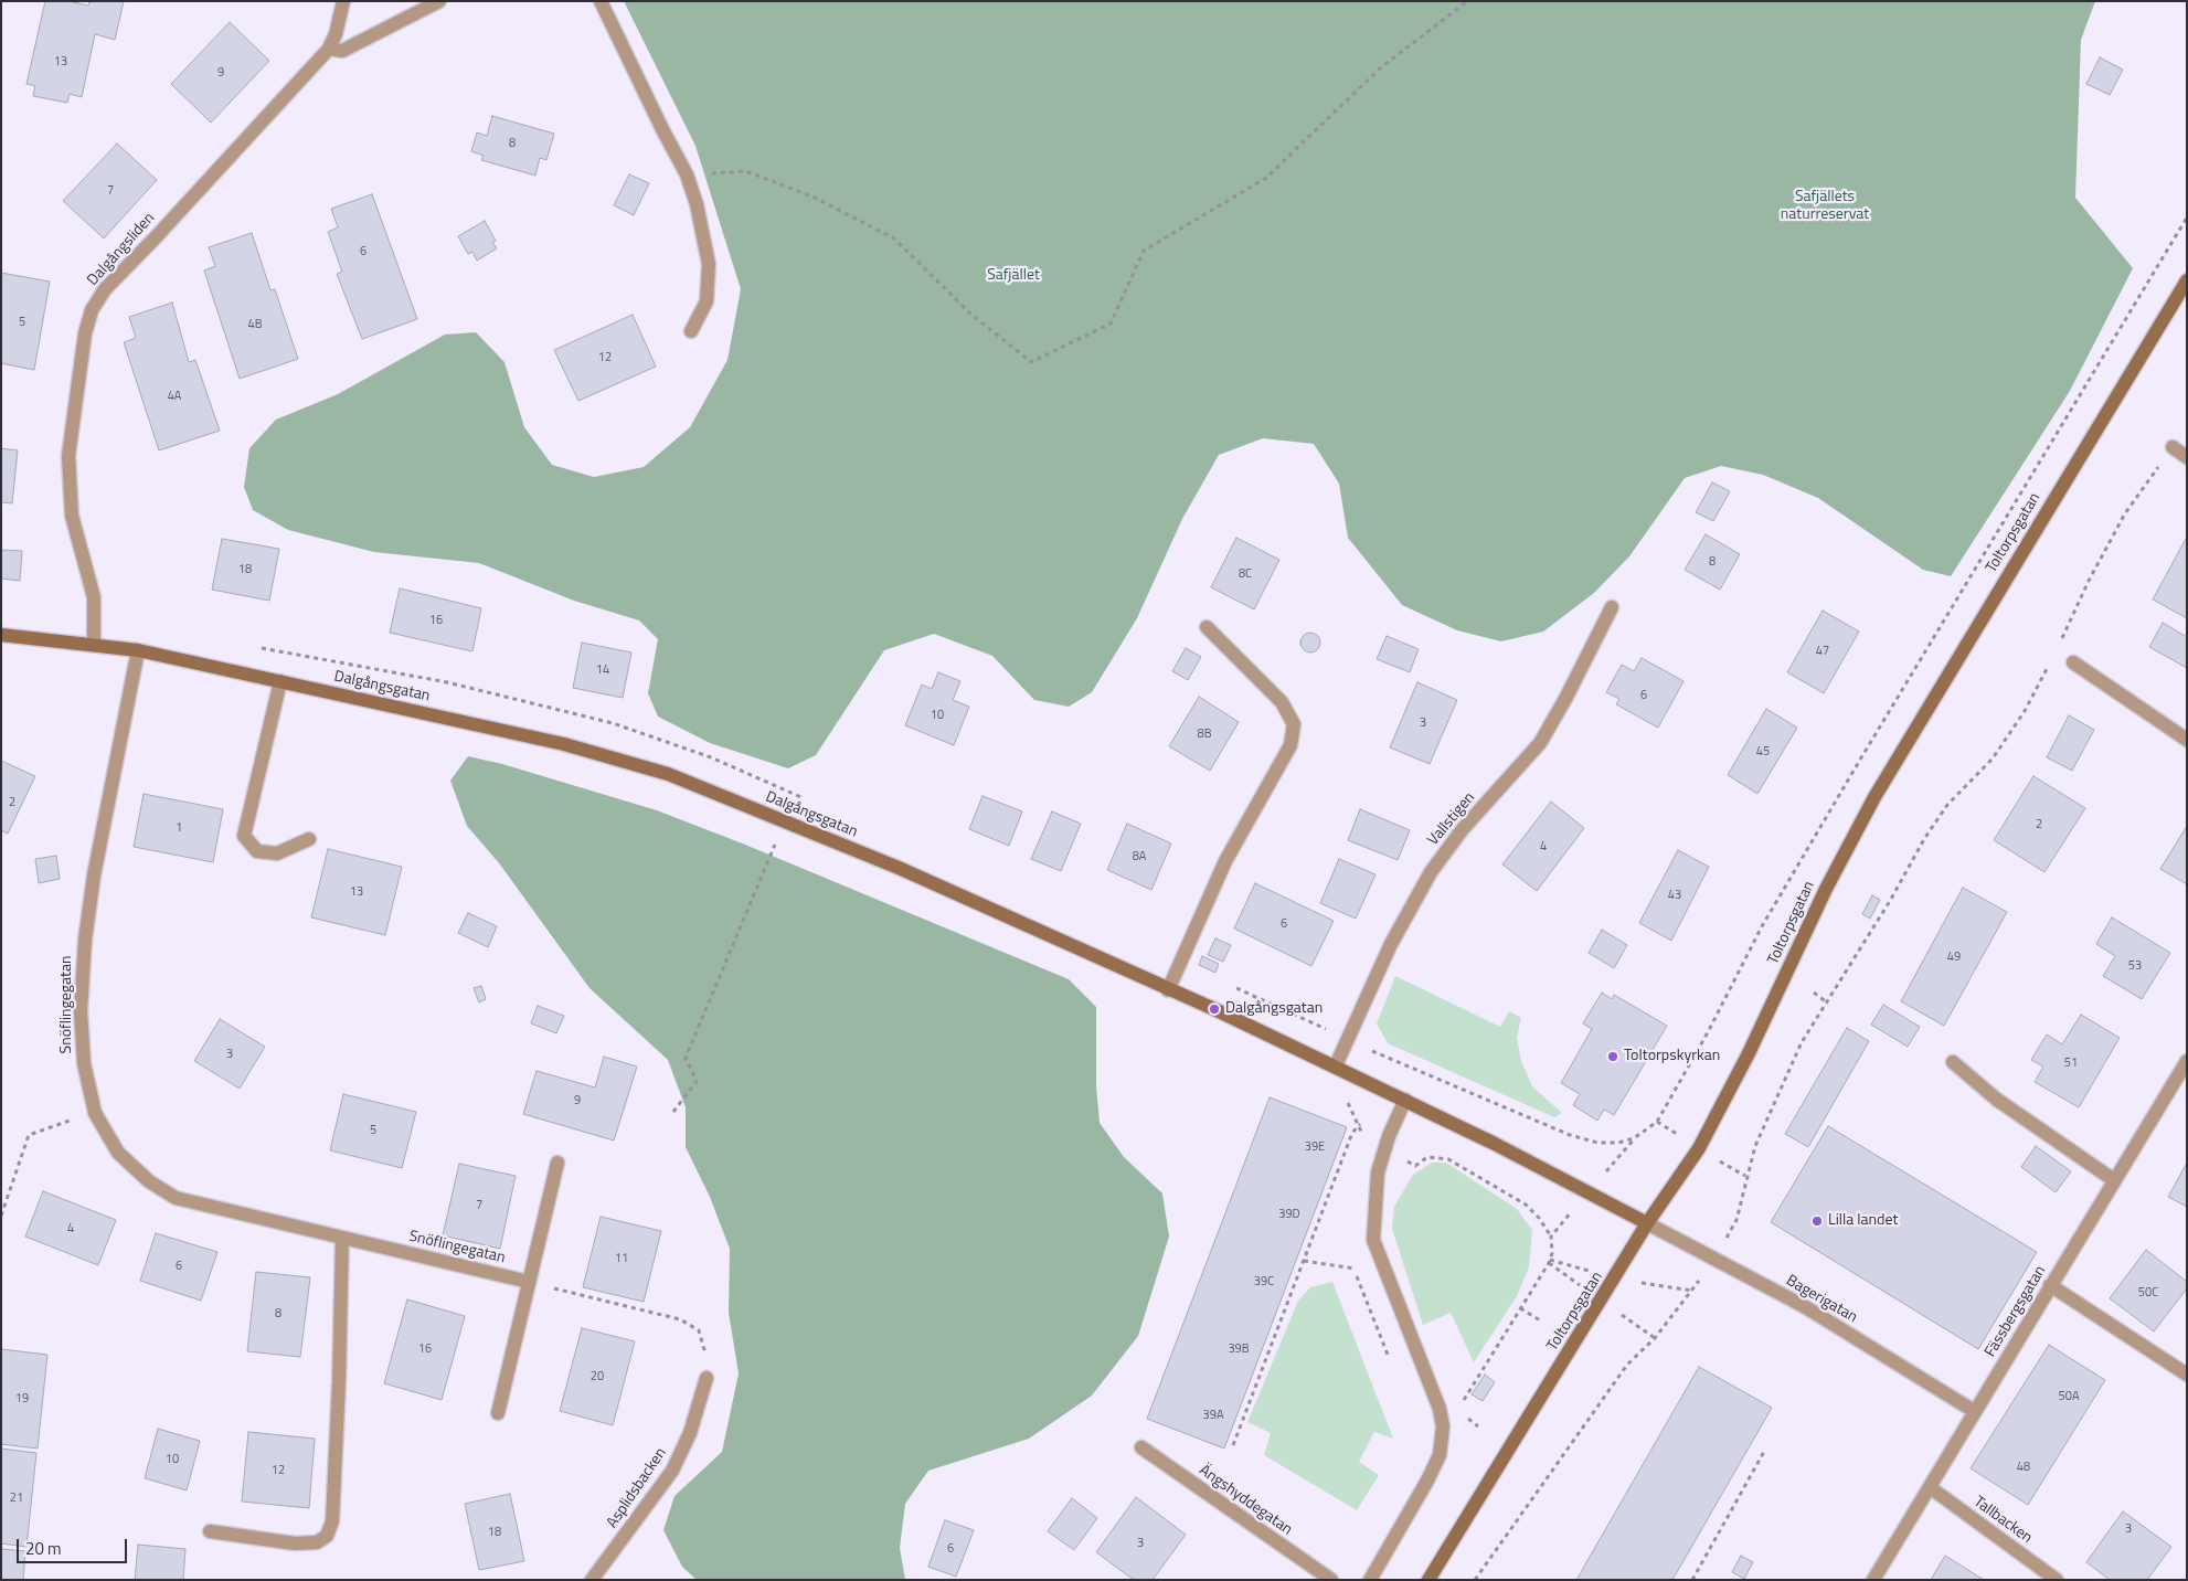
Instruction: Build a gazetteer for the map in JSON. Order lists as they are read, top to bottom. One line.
{"streets":{"street":["Dalgångsliden","Toltorpsgatan","Dalgångsgatan","Vallstigen","Snöflingegatan","Bagerigatan","Fässbergsgatan","Asplidsbacken","Ängshyddegatan","Tallbacken"]},"crossings":[["Dalgångsliden","Dalgångsgatan"],["Toltorpsgatan","Dalgångsgatan"],["Toltorpsgatan","Bagerigatan"],["Dalgångsgatan","Vallstigen"],["Dalgångsgatan","Snöflingegatan"],["Dalgångsgatan","Bagerigatan"],["Bagerigatan","Fässbergsgatan"],["Fässbergsgatan","Tallbacken"]],"parks":["Safjällets naturreservat","Safjället"],"places":["Dalgångsgatan","Toltorpskyrkan","Lilla landet"],"house_numbers":["13","9","8","7","6","5","4B","12","4A","8","18","8C","16","47","14","6","10","3","8B","45","2","2","1","4","8A","13","43","6","49","53","3","51","9","5","39E","7","39D","4","11","6","39C","50C","8","16","39B","20","50A","19","39A","10","48","12","21","3","18","3","6"],"scale_bar":"20 m"}
